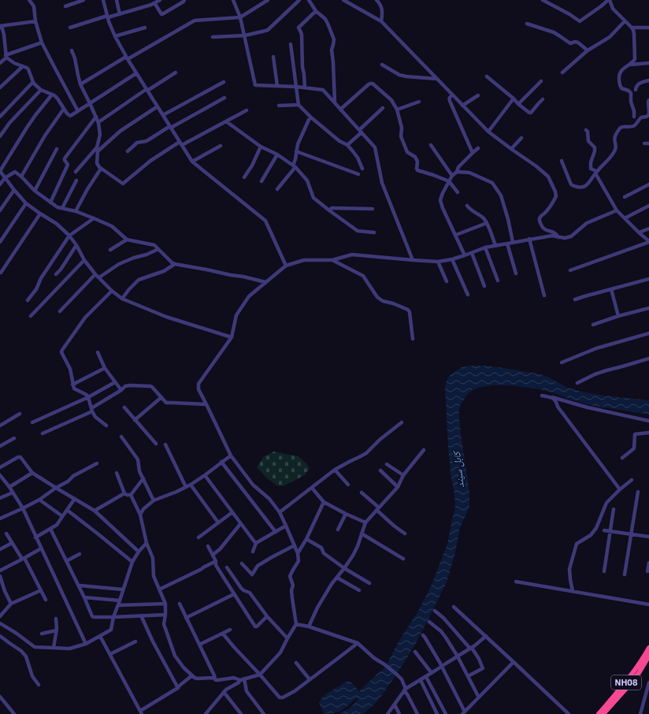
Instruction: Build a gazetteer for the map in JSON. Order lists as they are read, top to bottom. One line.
{"streets":{"highway":["NH08"]},"water":["کابل سيند"]}
